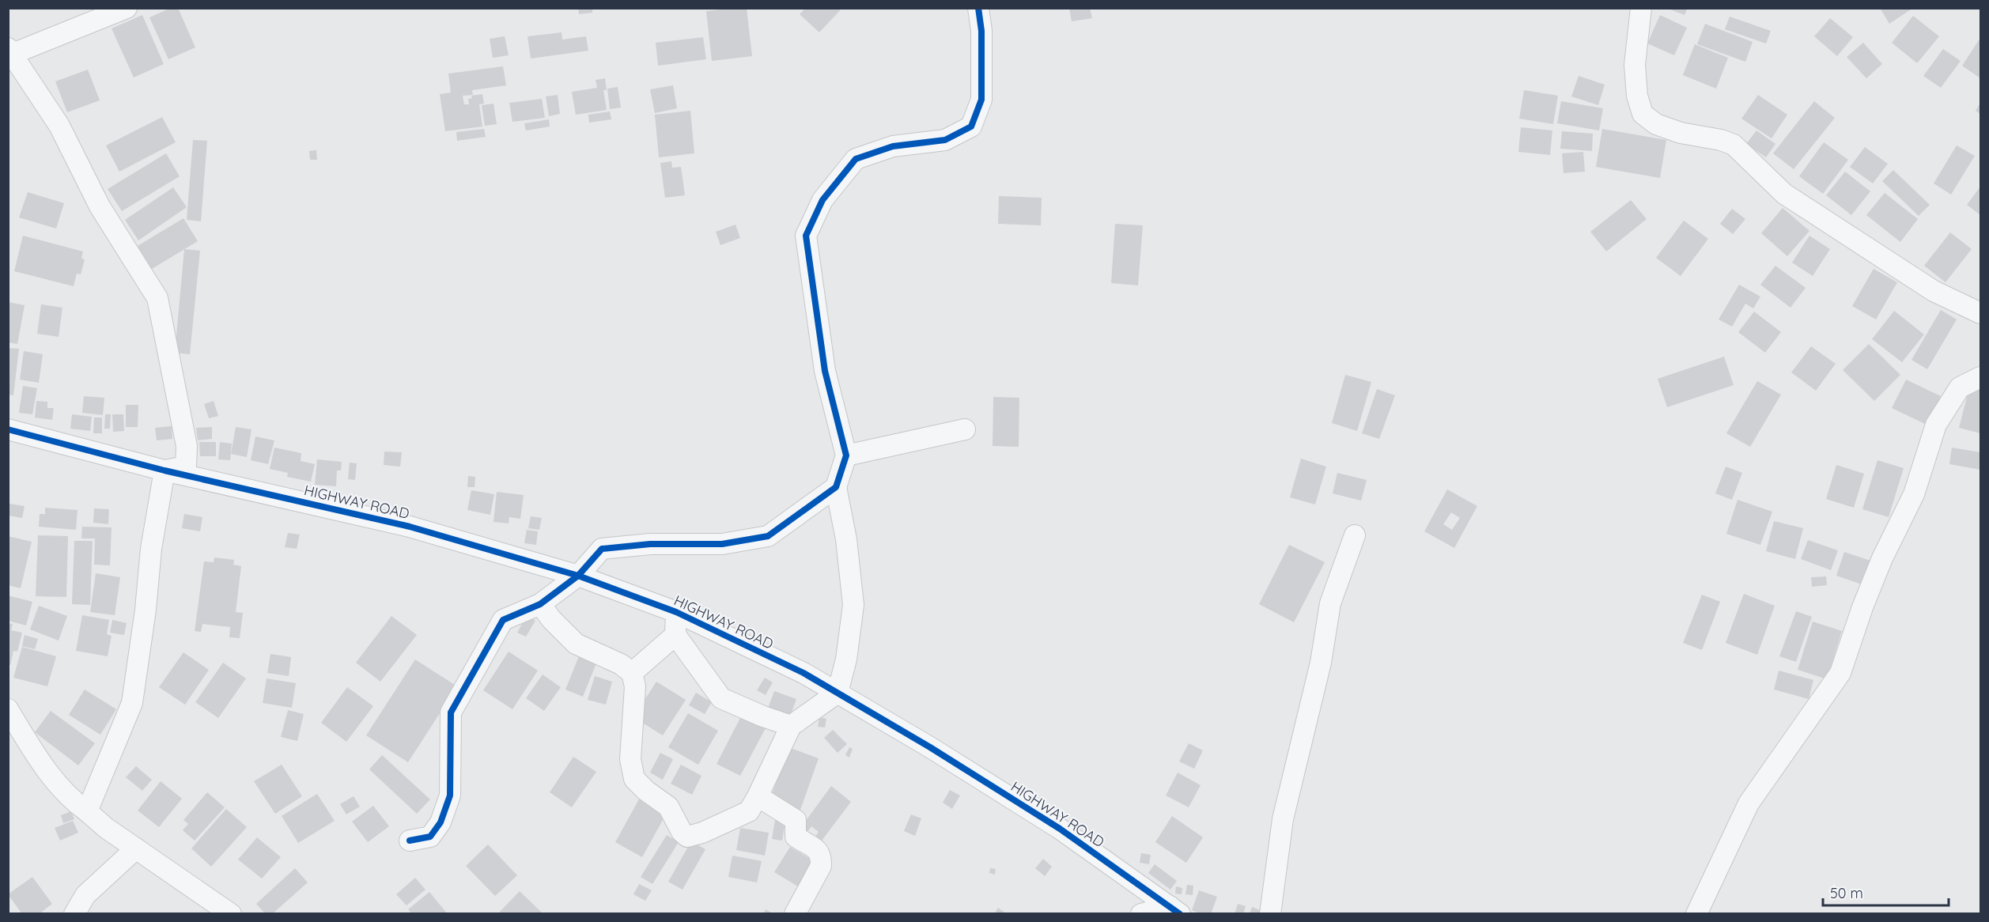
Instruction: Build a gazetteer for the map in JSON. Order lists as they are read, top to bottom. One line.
{"streets":{"street":["HIGHWAY ROAD"]},"scale_bar":"50 m"}
